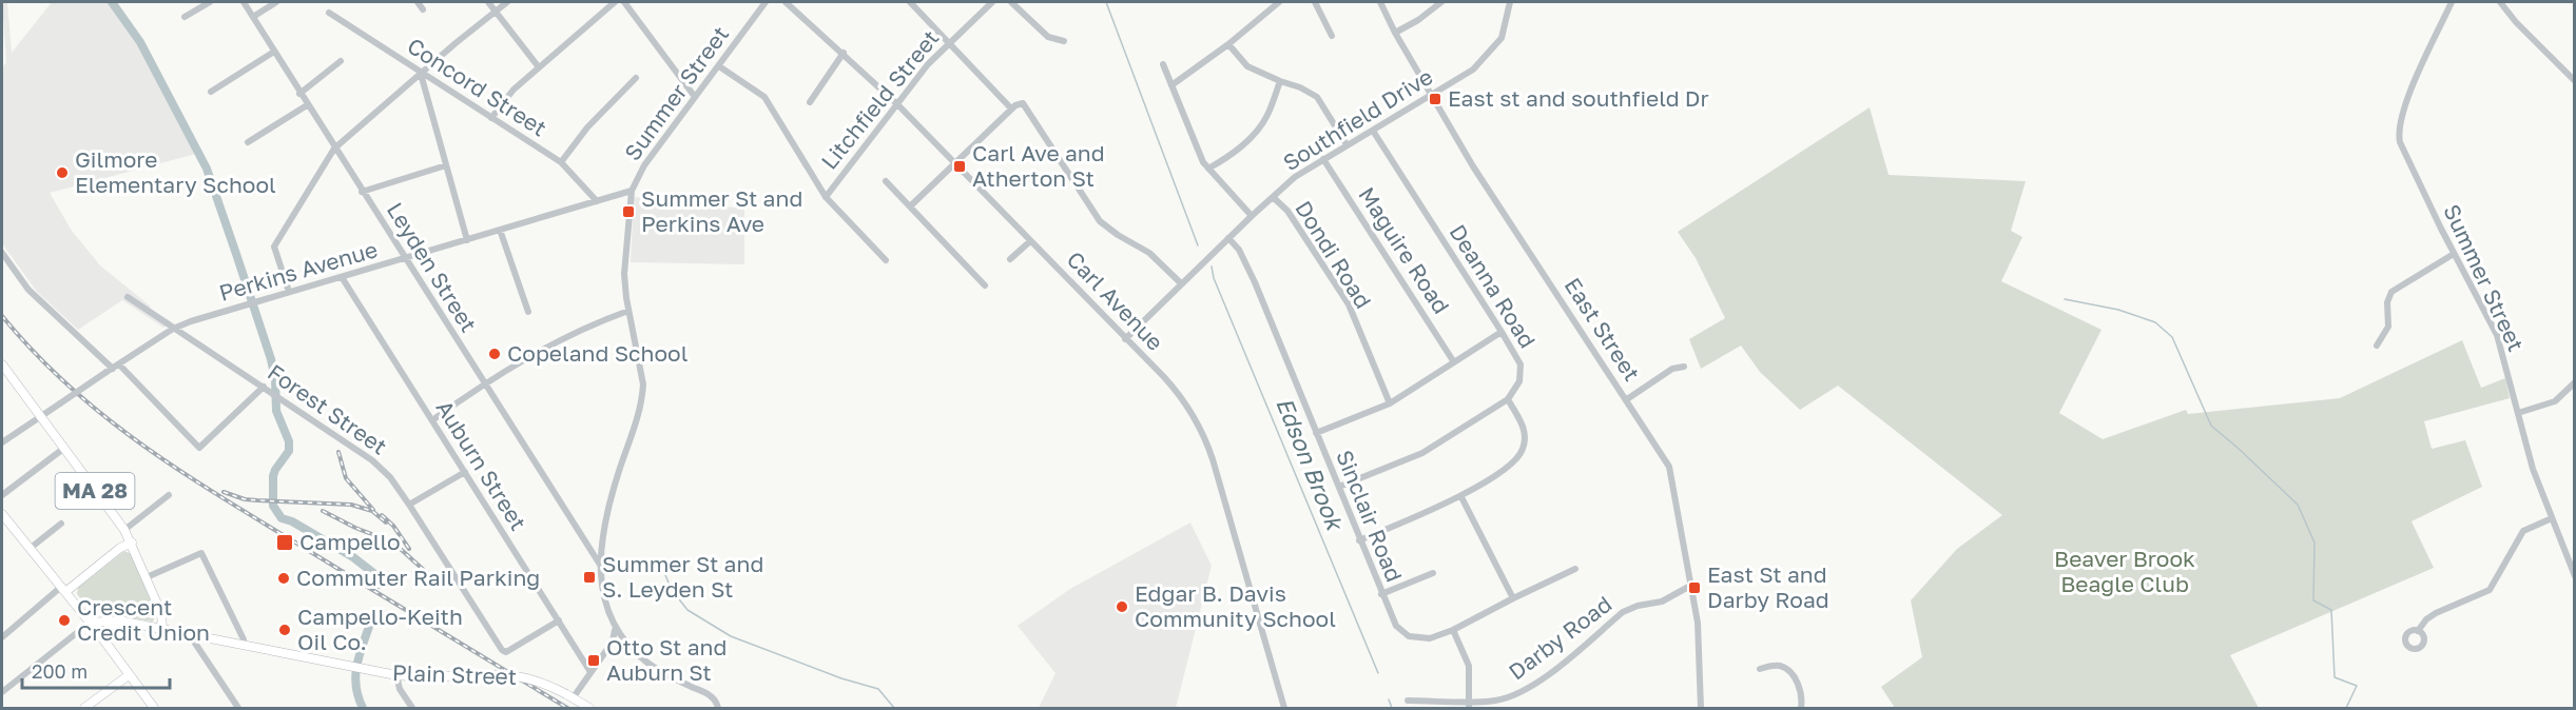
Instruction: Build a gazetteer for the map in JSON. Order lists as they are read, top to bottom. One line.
{"streets":{"main road":["MA 28","Plain Street"],"street":["Concord Street","Summer Street","Litchfield Street","Southfield Drive","Maguire Road","Dondi Road","Leyden Street","Perkins Avenue","Deanna Road","Carl Avenue","East Street","Forest Street","Auburn Street","Sinclair Road","Darby Road"]},"crossings":[["Concord Street","Perkins Avenue"],["Summer Street","Leyden Street"],["Summer Street","Perkins Avenue"],["Litchfield Street","Carl Avenue"],["Southfield Drive","Maguire Road"],["Southfield Drive","Dondi Road"],["Southfield Drive","Deanna Road"],["Southfield Drive","Carl Avenue"],["Southfield Drive","East Street"],["Southfield Drive","Sinclair Road"],["Leyden Street","Perkins Avenue"],["Perkins Avenue","Forest Street"],["Perkins Avenue","Auburn Street"],["Perkins Avenue","MA 28"],["East Street","Darby Road"],["Forest Street","Auburn Street"],["MA 28","Plain Street"]],"water":["Edson Brook"],"parks":["Beaver Brook Beagle Club"],"places":{"transit":["East st and southfield Dr","Carl Ave and Atherton St","Summer St and Perkins Ave","Campello","Summer St and S. Leyden St","East St and Darby Road","Otto St and Auburn St"],"other":["Gilmore Elementary School","Copeland School","Commuter Rail Parking","Edgar B. Davis Community School","Crescent Credit Union","Campello-Keith Oil Co."]},"scale_bar":"200 m"}
